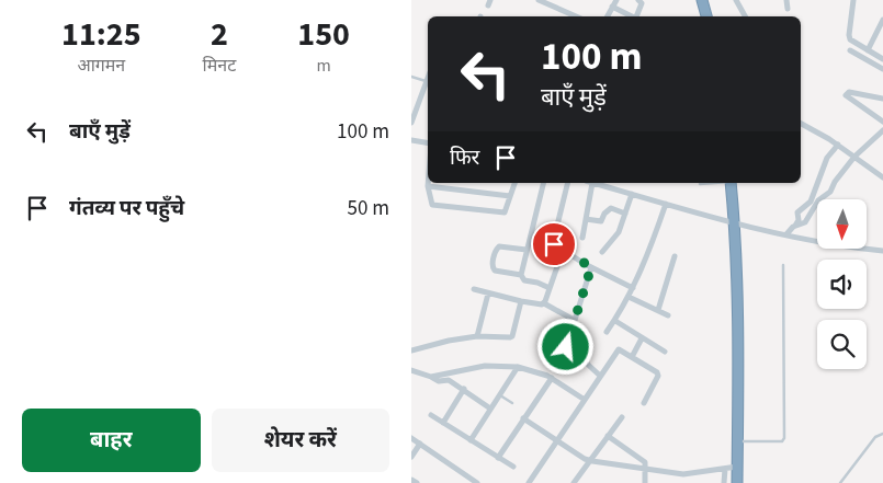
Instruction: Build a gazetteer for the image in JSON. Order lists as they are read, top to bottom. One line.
{"north":"bottom","page":{"eta":["11:25","आगमन","2","मिनट","150","m"],"turn":["100 m","बाएँ मुड़ें"],"list":[{"name":"बाएँ मुड़ें","value":"100 m"},{"name":"गंतव्य पर पहुँचे","value":"50 m"}],"then":"फिर","buttons":["बाहर","शेयर करें"]}}
